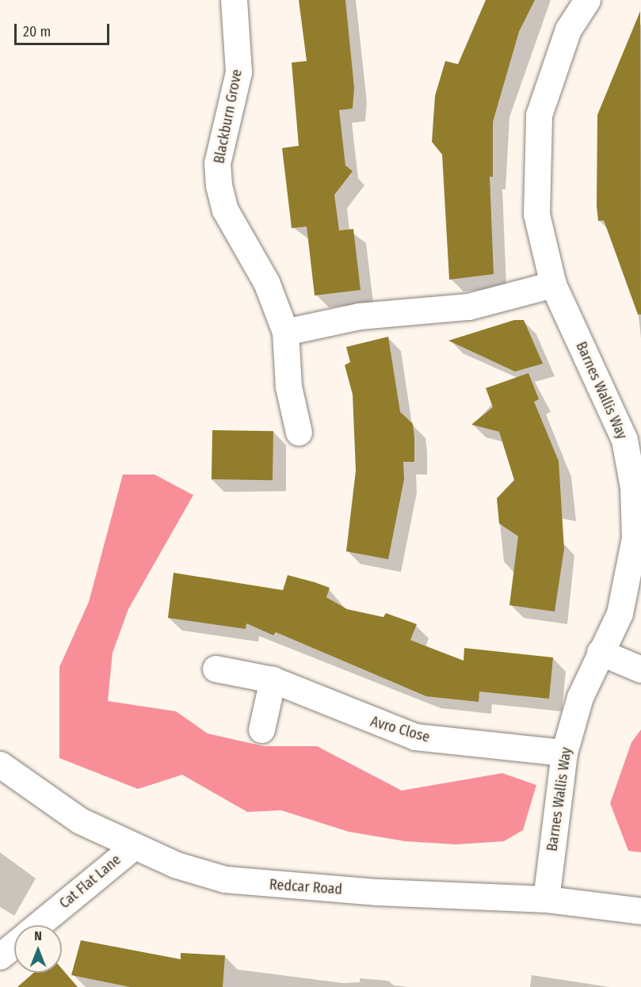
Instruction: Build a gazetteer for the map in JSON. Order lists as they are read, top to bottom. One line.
{"streets":{"street":["Blackburn Grove","Barnes Wallis Way","Avro Close","Cat Flat Lane","Redcar Road"]},"crossings":[["Barnes Wallis Way","Avro Close"],["Barnes Wallis Way","Redcar Road"],["Cat Flat Lane","Redcar Road"]],"scale_bar":"20 m","north":"top"}
